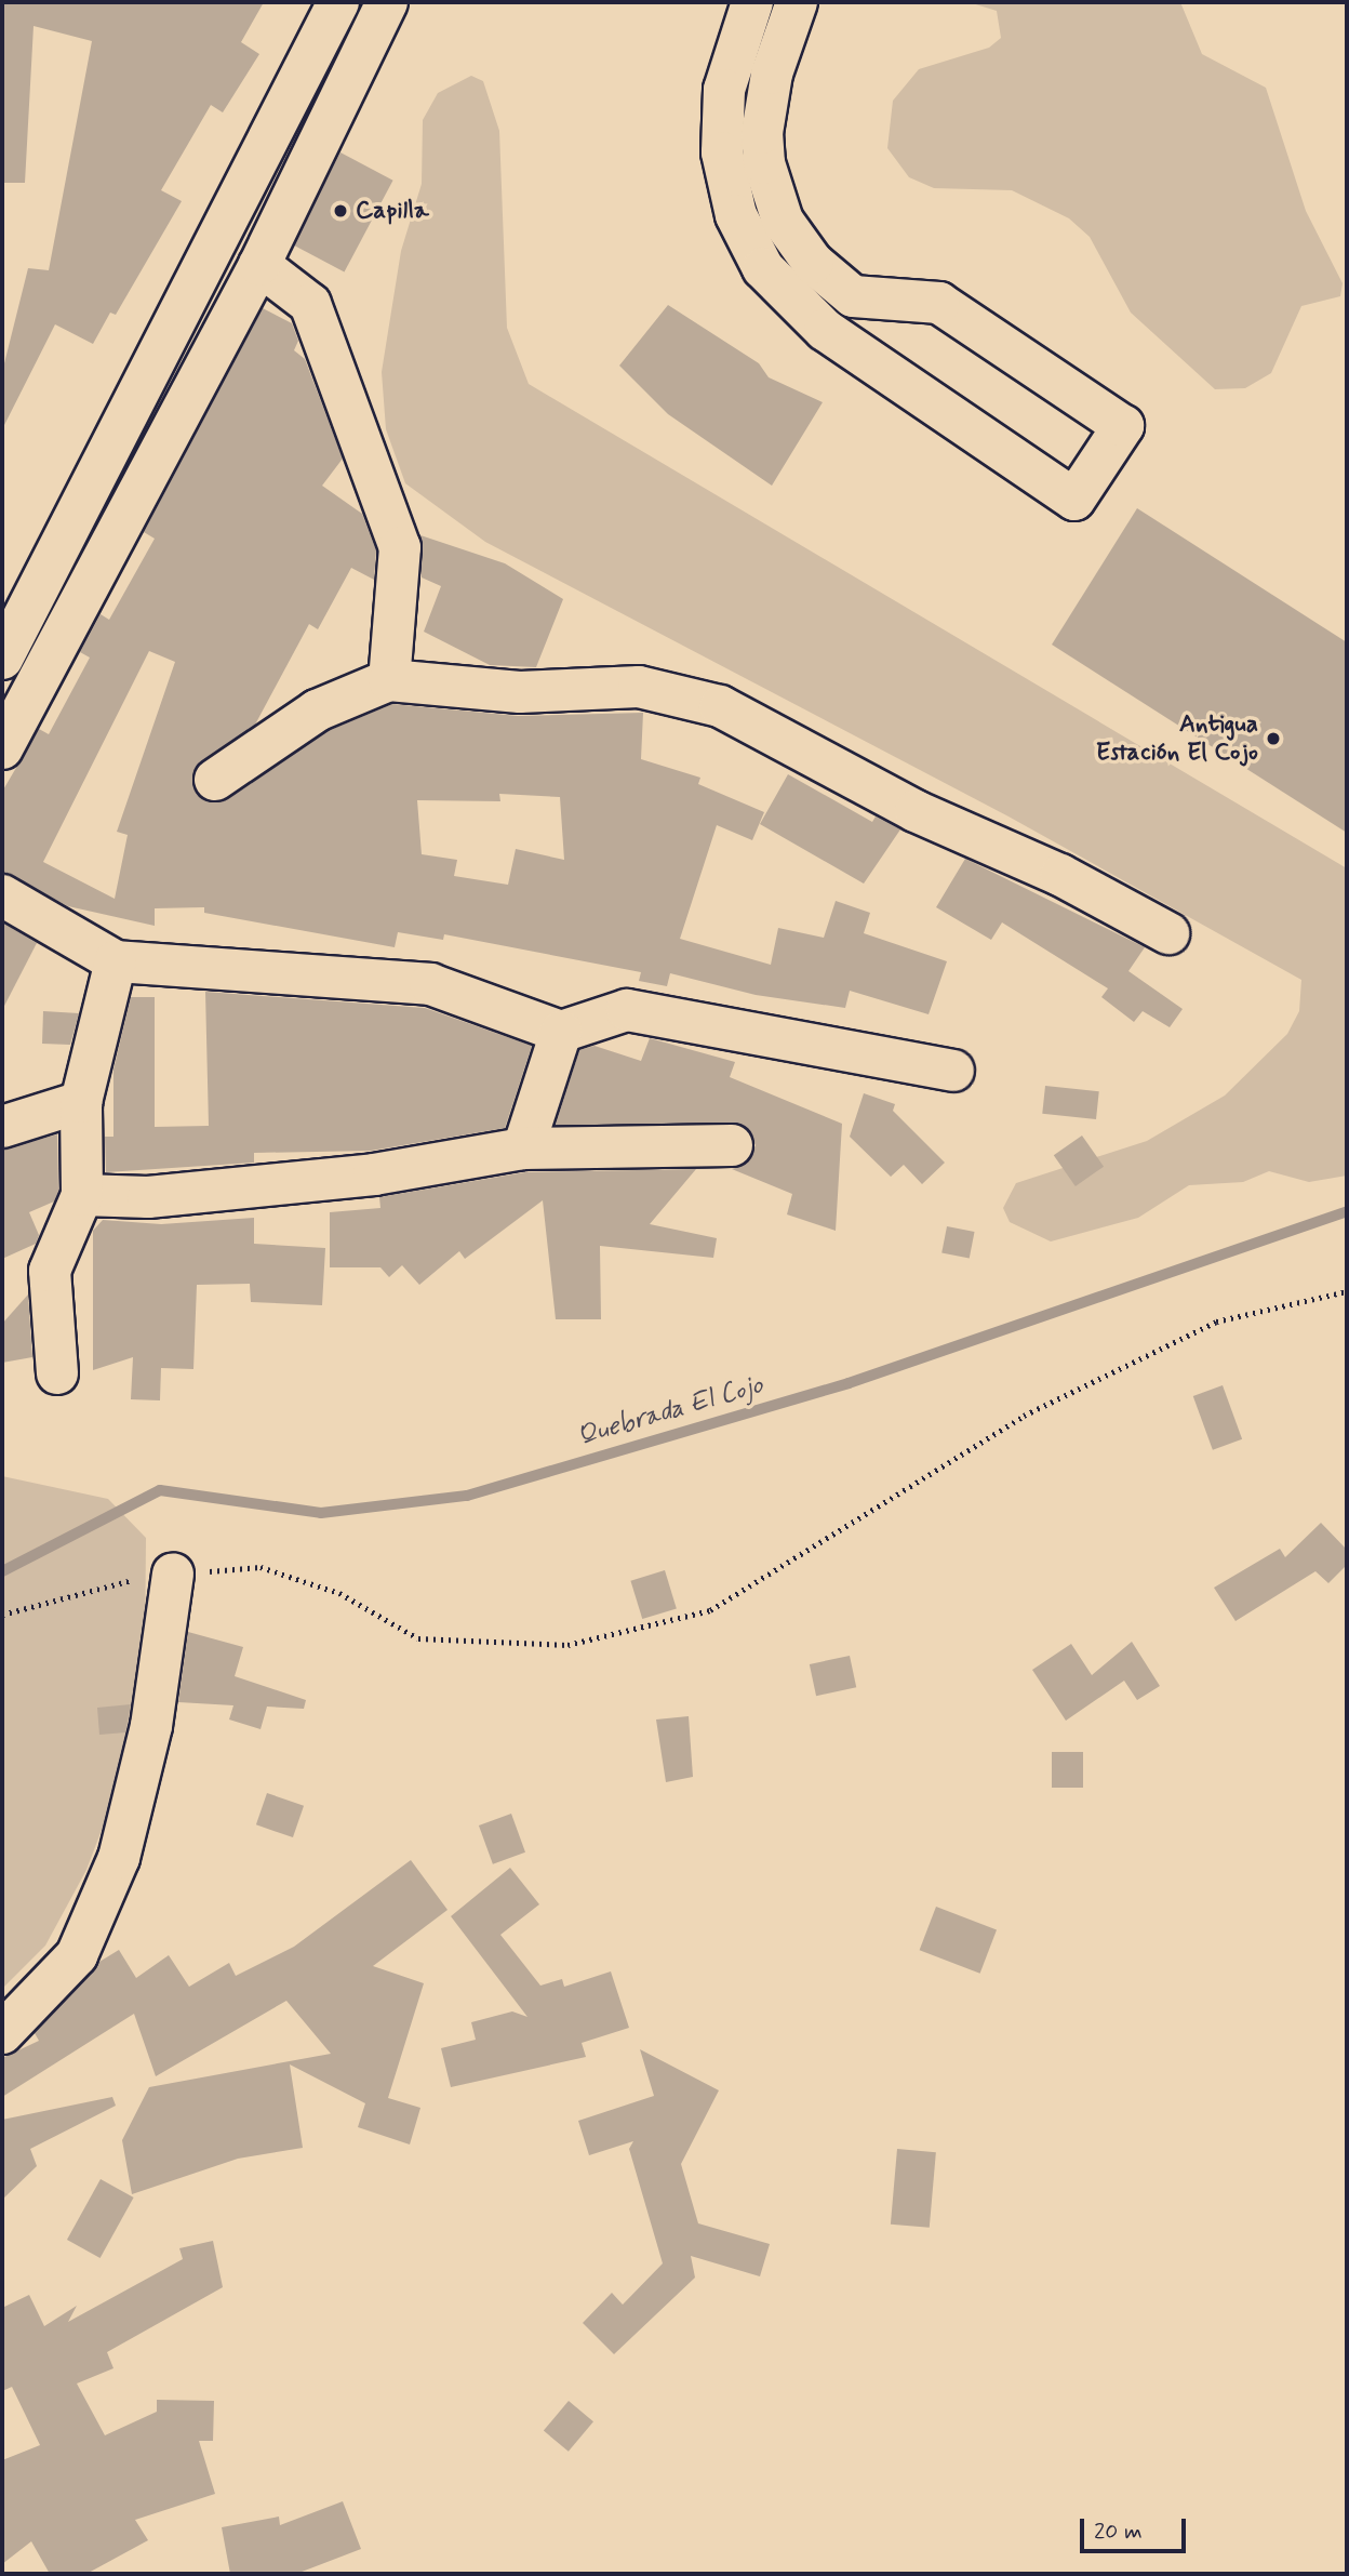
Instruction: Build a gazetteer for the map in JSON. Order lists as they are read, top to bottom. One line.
{"water":["Quebrada El Cojo"],"places":["Capilla","Antigua Estación El Cojo"],"scale_bar":"20 m"}
